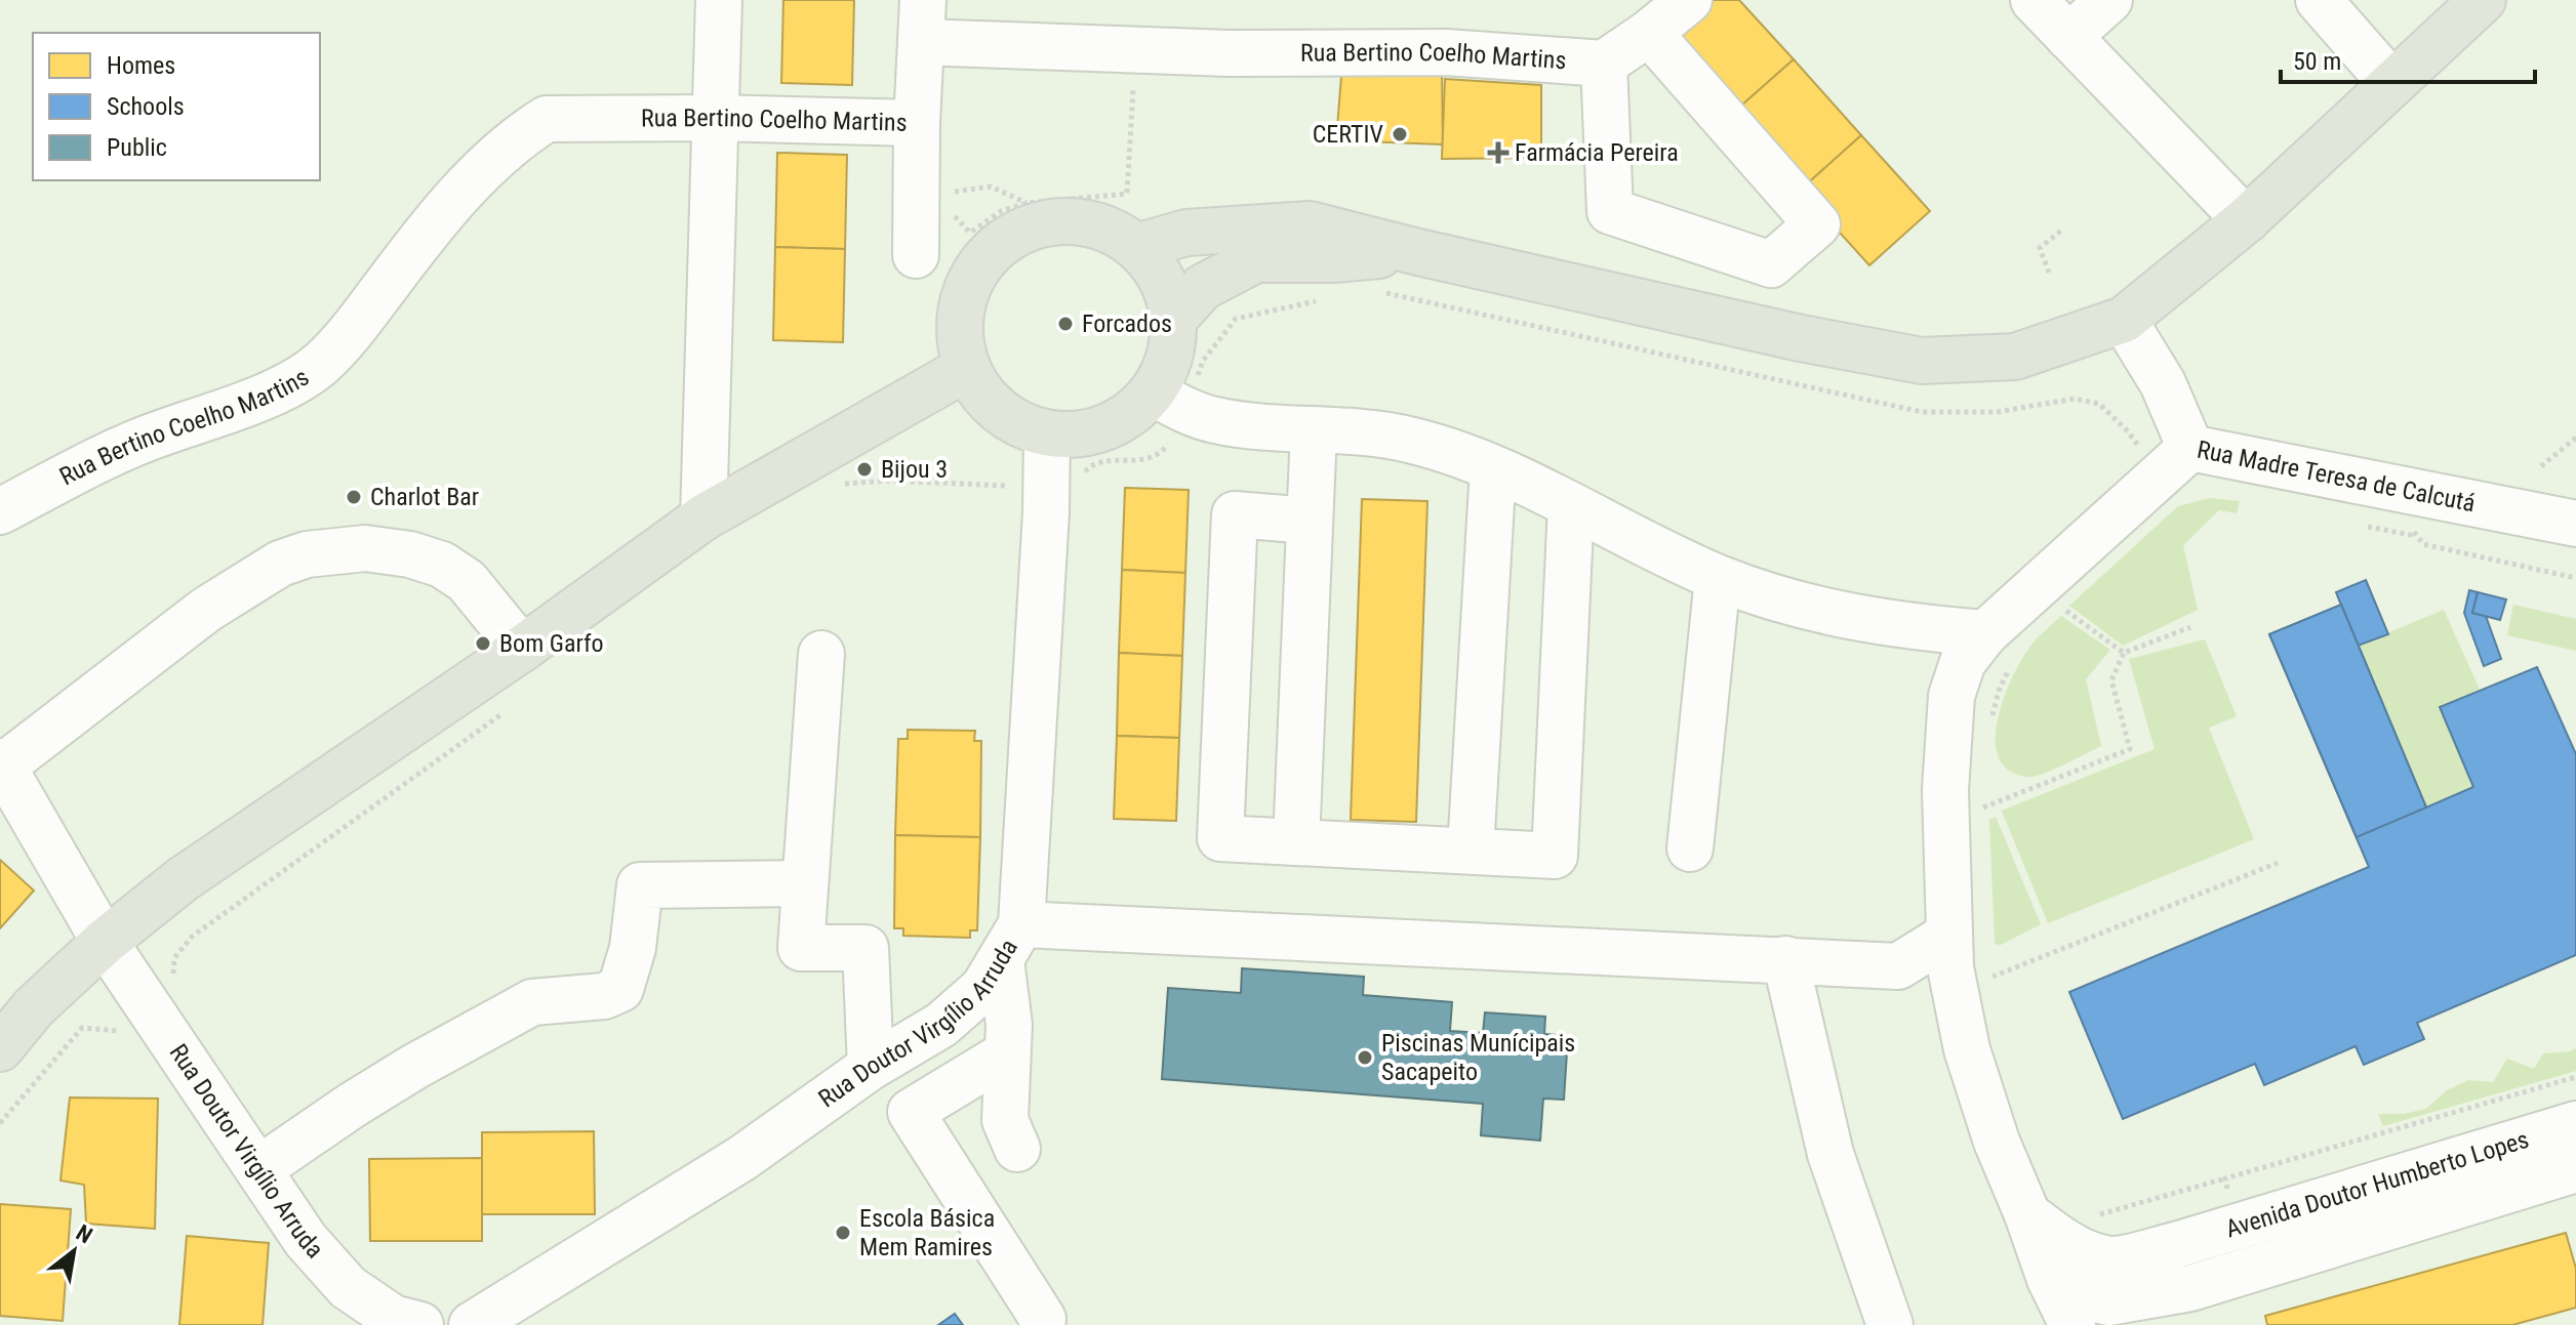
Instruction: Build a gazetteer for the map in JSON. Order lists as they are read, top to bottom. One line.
{"streets":{"street":["Rua Bertino Coelho Martins","Rua Madre Teresa de Calcutá","Rua Doutor Virgílio Arruda","Avenida Doutor Humberto Lopes"]},"places":{"other":["CERTIV","Forcados","Bijou 3","Charlot Bar","Bom Garfo","Piscinas Munícipais Sacapeito","Escola Básica Mem Ramires"],"health":["Farmácia Pereira"]},"legend":["Homes","Schools","Public"],"scale_bar":"50 m","north":"top right"}
